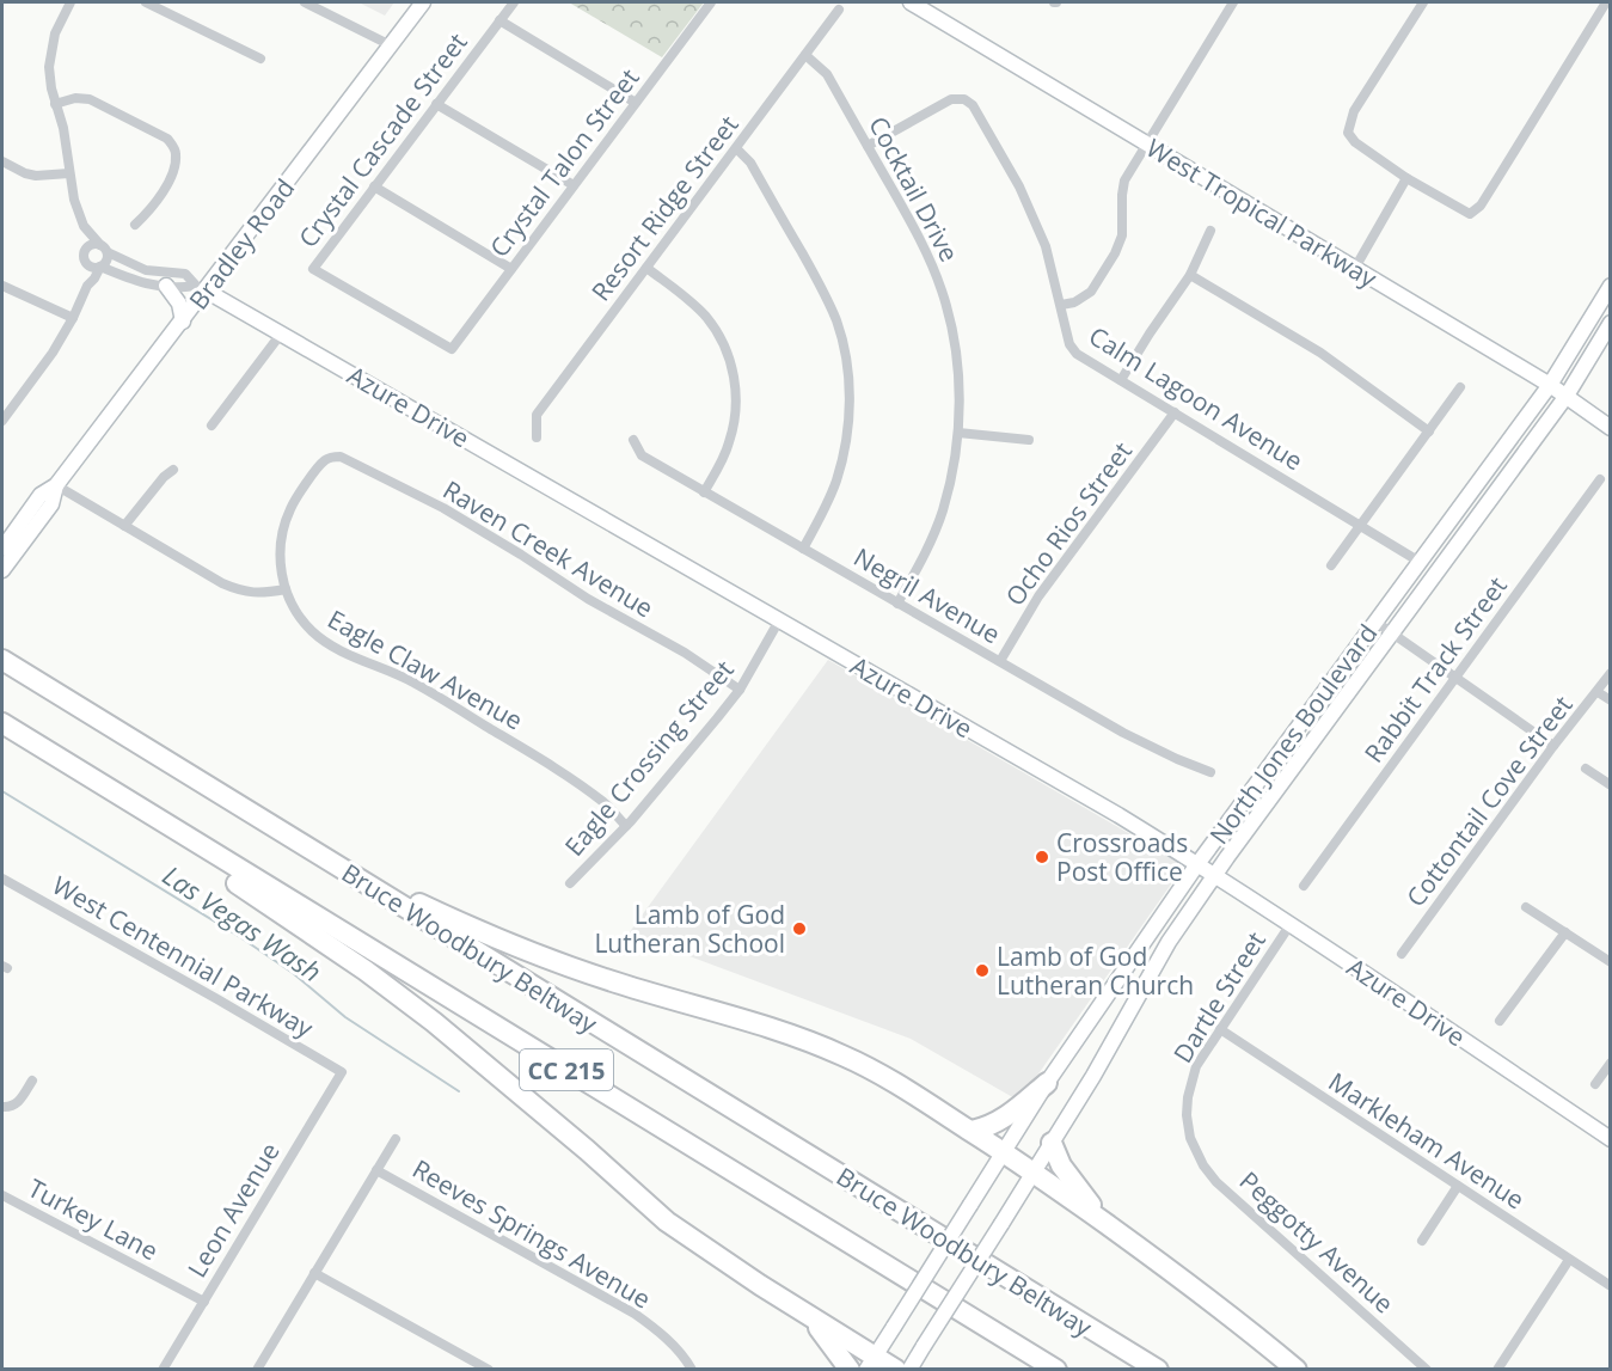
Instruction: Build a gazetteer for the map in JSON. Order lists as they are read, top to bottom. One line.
{"streets":{"highway":["Bruce Woodbury Beltway","CC 215"],"main road":["West Tropical Parkway","Bradley Road","Azure Drive","North Jones Boulevard"],"street":["Crystal Cascade Street","Crystal Talon Street","Cocktail Drive","Resort Ridge Street","Calm Lagoon Avenue","Ocho Rios Street","Raven Creek Avenue","Negril Avenue","Eagle Claw Avenue","Rabbit Track Street","Eagle Crossing Street","Cottontail Cove Street","West Centennial Parkway","Dartle Street","Markleham Avenue","Leon Avenue","Turkey Lane","Reeves Springs Avenue","Peggotty Avenue"]},"crossings":[["Crystal Cascade Street","Crystal Talon Street"],["Cocktail Drive","Resort Ridge Street"],["Cocktail Drive","Calm Lagoon Avenue"],["Cocktail Drive","Negril Avenue"],["West Tropical Parkway","North Jones Boulevard"],["Bradley Road","Azure Drive"],["Calm Lagoon Avenue","Ocho Rios Street"],["Calm Lagoon Avenue","North Jones Boulevard"],["Azure Drive","North Jones Boulevard"],["Azure Drive","Eagle Crossing Street"],["Azure Drive","Dartle Street"],["Ocho Rios Street","Negril Avenue"],["Raven Creek Avenue","Eagle Claw Avenue"],["Raven Creek Avenue","Eagle Crossing Street"],["Eagle Claw Avenue","Eagle Crossing Street"],["West Centennial Parkway","Leon Avenue"],["Dartle Street","Markleham Avenue"],["Dartle Street","Peggotty Avenue"],["Leon Avenue","Turkey Lane"]],"water":["Las Vegas Wash"],"places":["Crossroads Post Office","Lamb of God Lutheran School","Lamb of God Lutheran Church"]}
